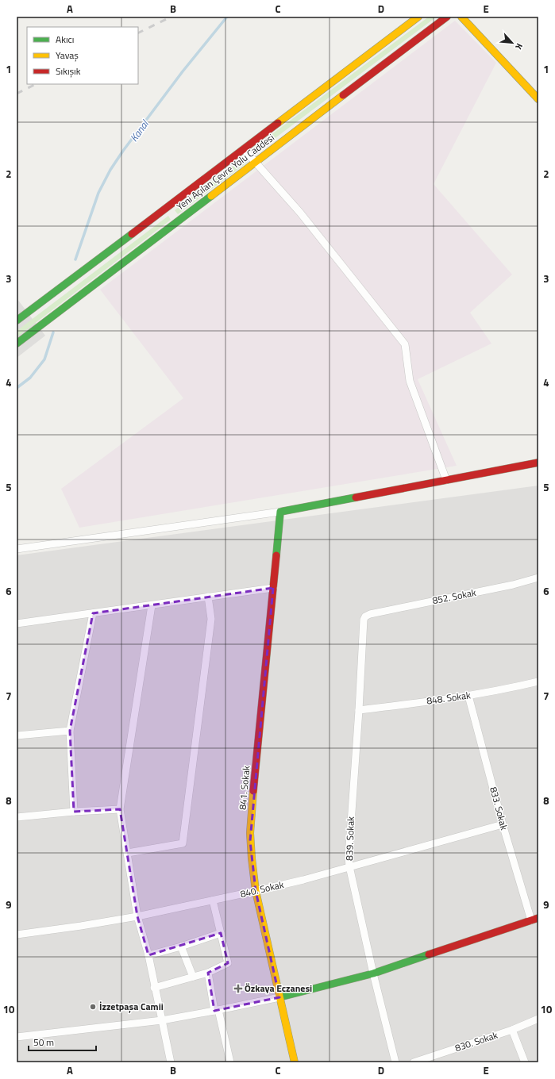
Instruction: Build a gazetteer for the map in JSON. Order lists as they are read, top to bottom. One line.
{"streets":{"street":["Yeni Açılan Çevre Yolu Caddesi","852. Sokak","848. Sokak","841. Sokak","833. Sokak","839. Sokak","840. Sokak","830. Sokak"]},"crossings":[["852. Sokak","839. Sokak"],["848. Sokak","833. Sokak"],["848. Sokak","839. Sokak"],["841. Sokak","840. Sokak"],["833. Sokak","840. Sokak"],["839. Sokak","840. Sokak"]],"water":["Kanal"],"places":{"health":["Özkaya Eczanesi"],"other":["İzzetpaşa Camii"]},"legend":["Akıcı","Yavaş","Sıkışık"],"scale_bar":"50 m","north":"bottom right","grid":{"columns":["A","B","C","D","E"],"rows":["1","2","3","4","5","6","7","8","9","10"]}}
